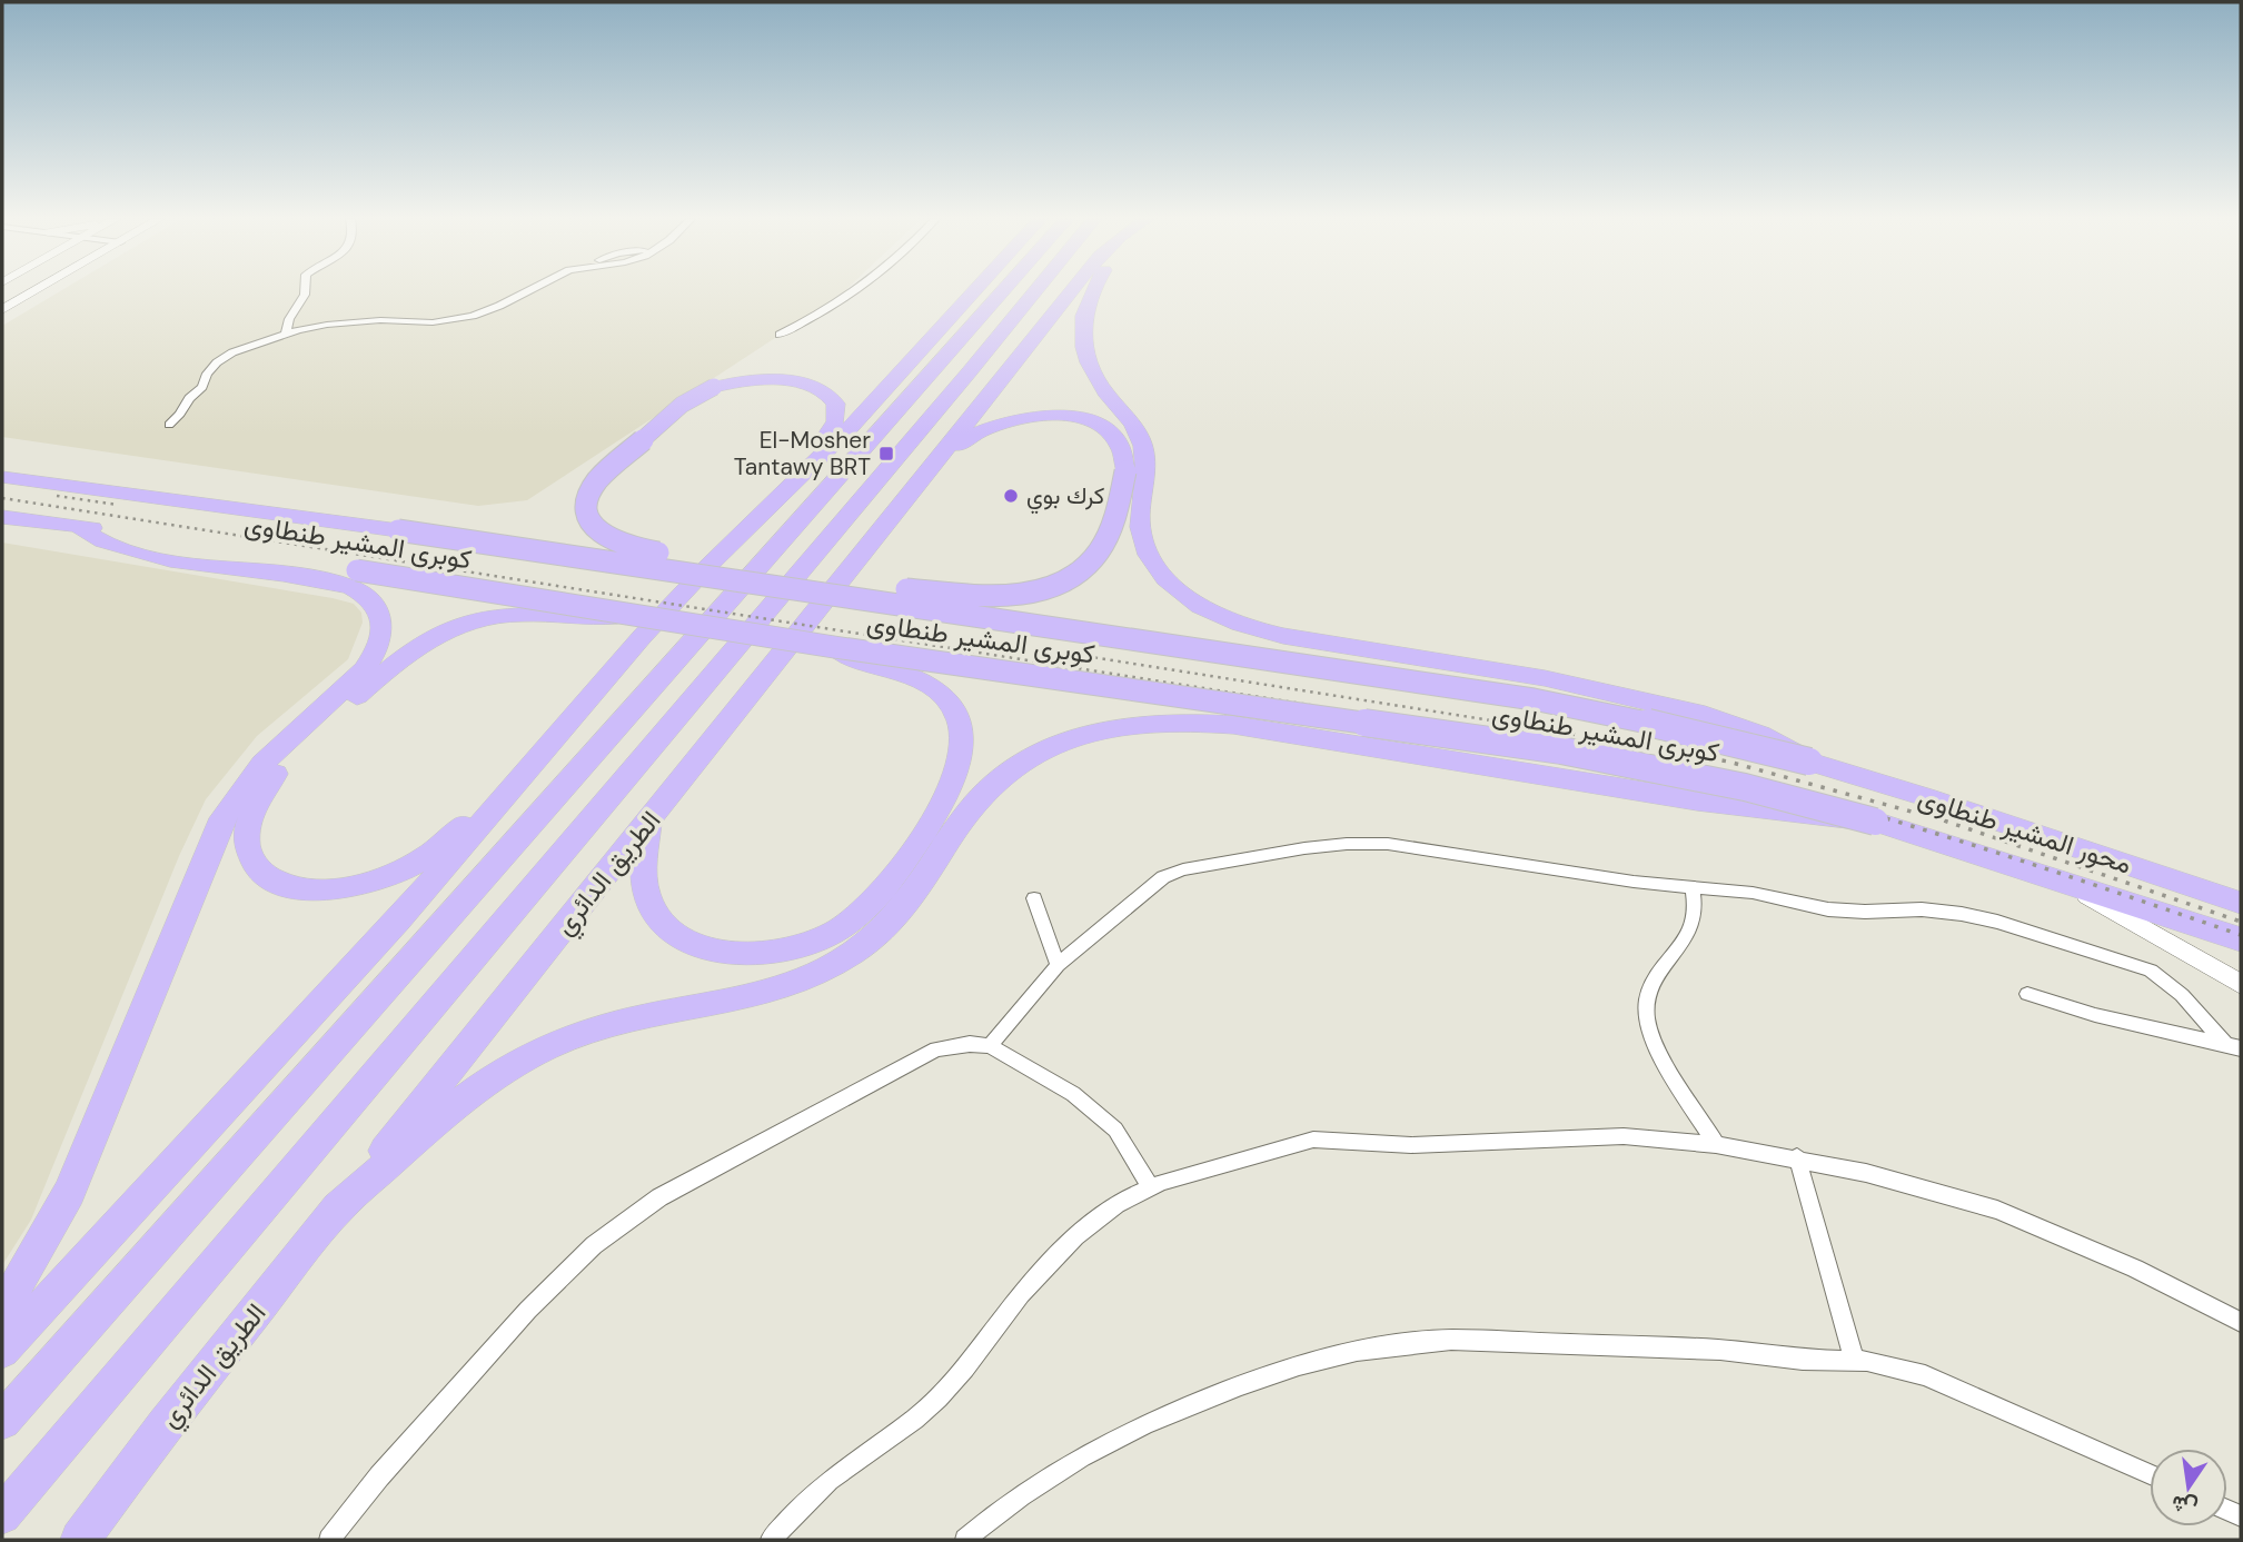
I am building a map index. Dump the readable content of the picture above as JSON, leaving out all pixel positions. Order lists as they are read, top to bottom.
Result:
{
  "streets": {
    "highway": ["كوبرى المشير طنطاوى", "محور المشير طنطاوى", "الطريق الدائري"]
  },
  "crossings": [
    ["كوبرى المشير طنطاوى", "محور المشير طنطاوى"]
  ],
  "places": {
    "transit": ["El-Mosher Tantawy BRT"],
    "other": ["كرك بوي"]
  },
  "north": "bottom"
}
